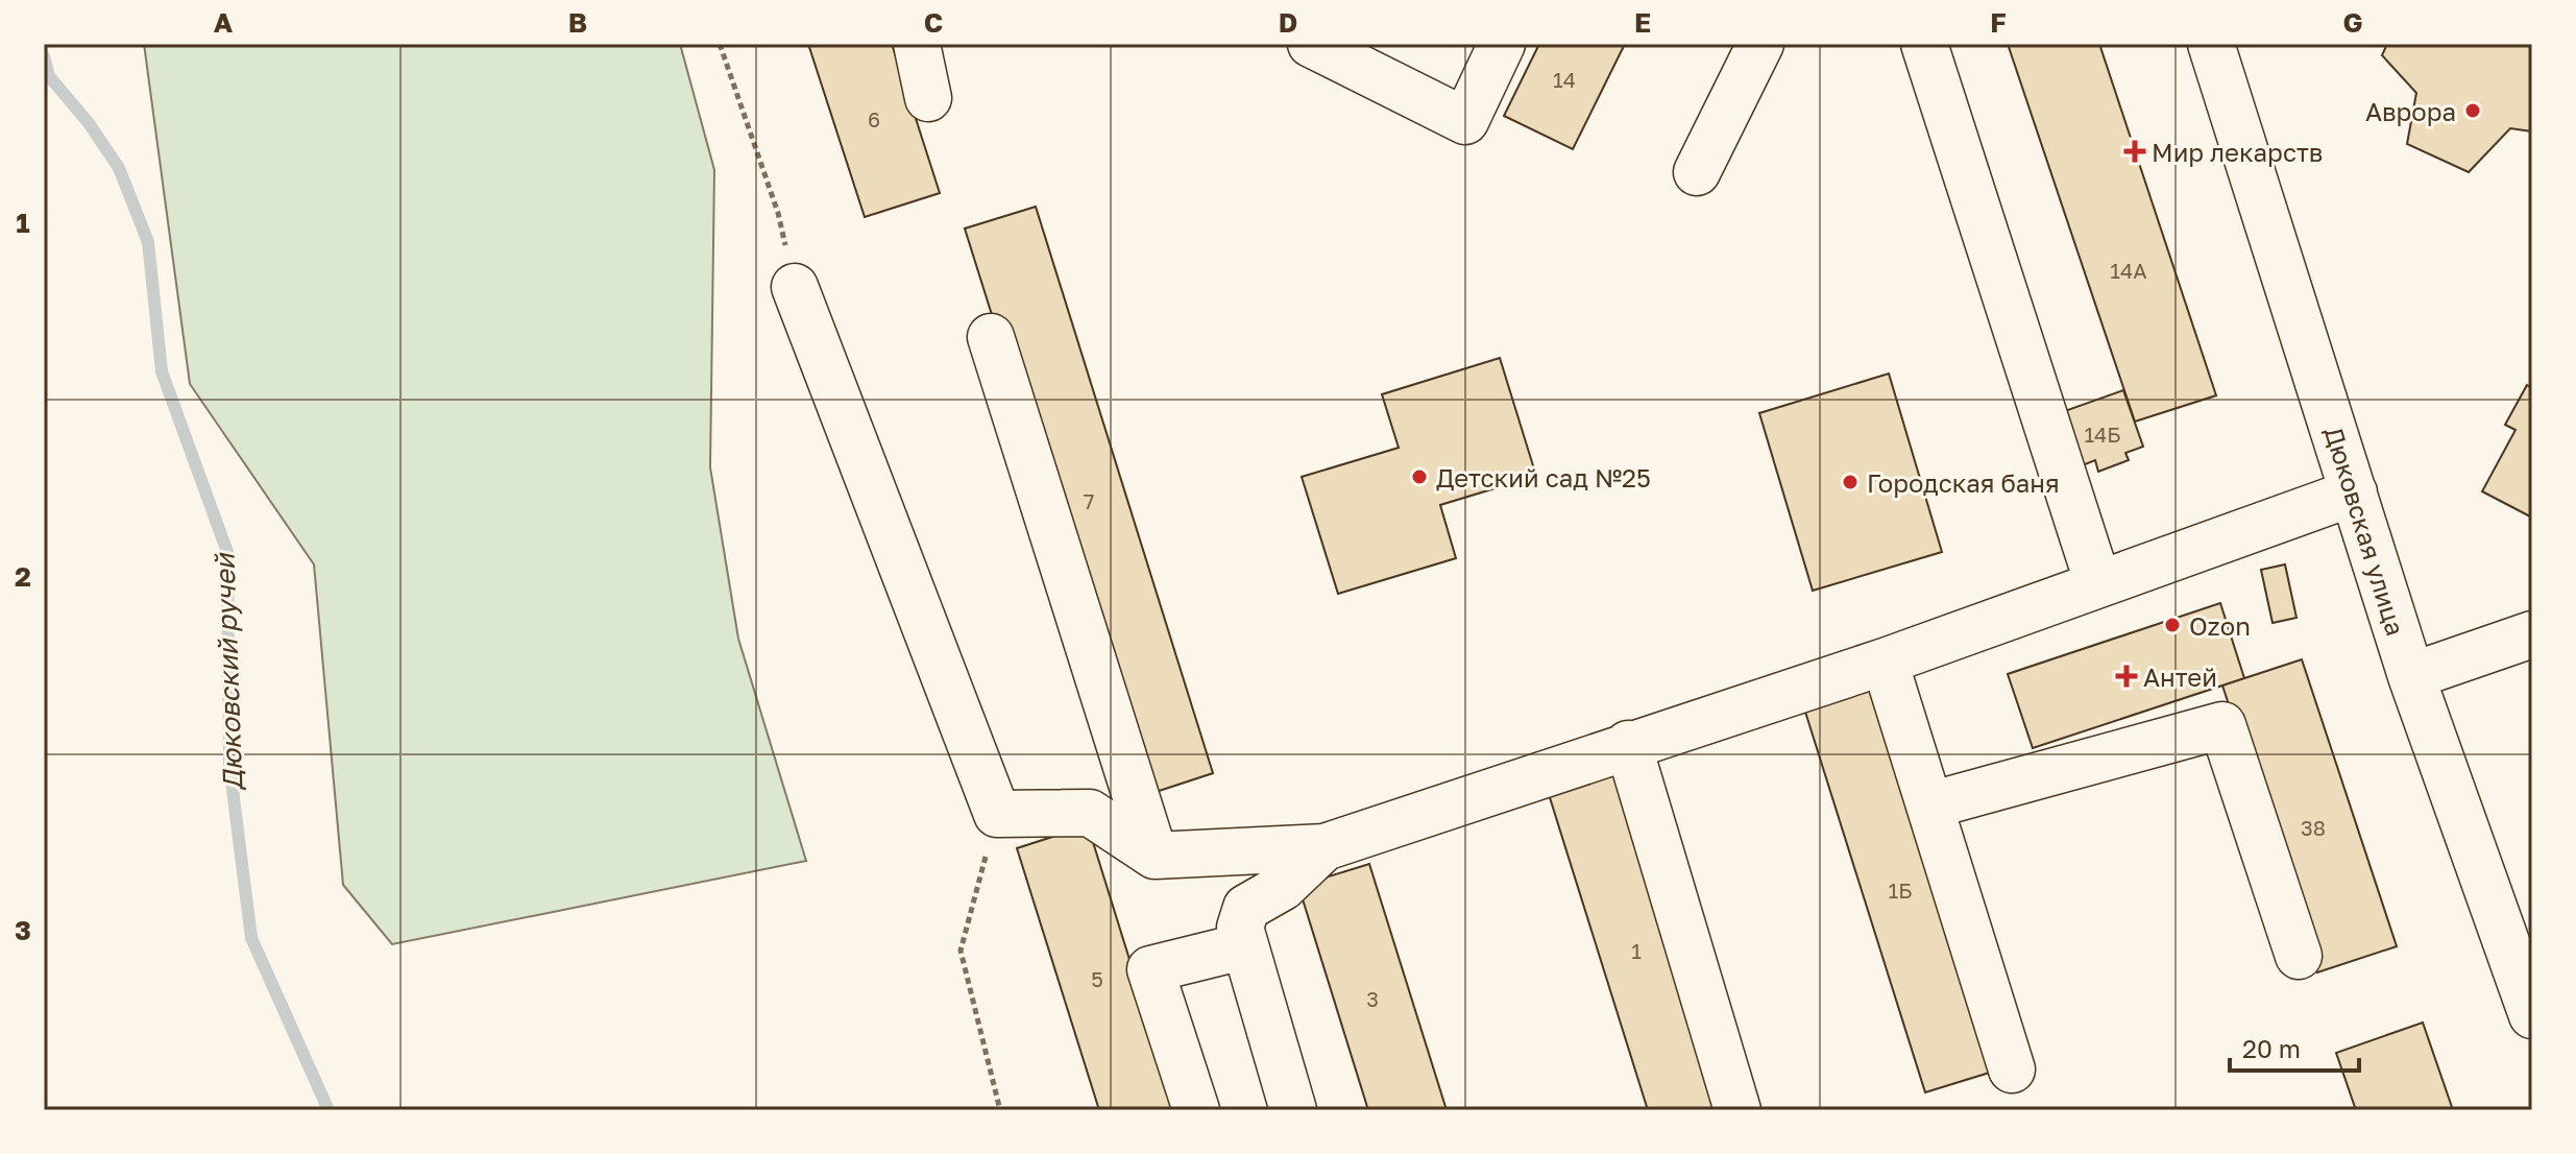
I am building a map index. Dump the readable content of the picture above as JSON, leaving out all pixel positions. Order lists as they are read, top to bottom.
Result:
{
  "streets": {
    "street": ["Дюковская улица"]
  },
  "water": ["Дюковский ручей"],
  "places": {
    "other": [
      "Аврора",
      "Детский сад №25",
      "Городская баня",
      "Ozon"
    ],
    "health": ["Мир лекарств", "Антей"]
  },
  "house_numbers": [
    "14",
    "6",
    "14А",
    "14Б",
    "7",
    "38",
    "1Б",
    "1",
    "5",
    "3"
  ],
  "scale_bar": "20 m",
  "grid": {
    "columns": [
      "A",
      "B",
      "C",
      "D",
      "E",
      "F",
      "G"
    ],
    "rows": ["1", "2", "3"]
  }
}
